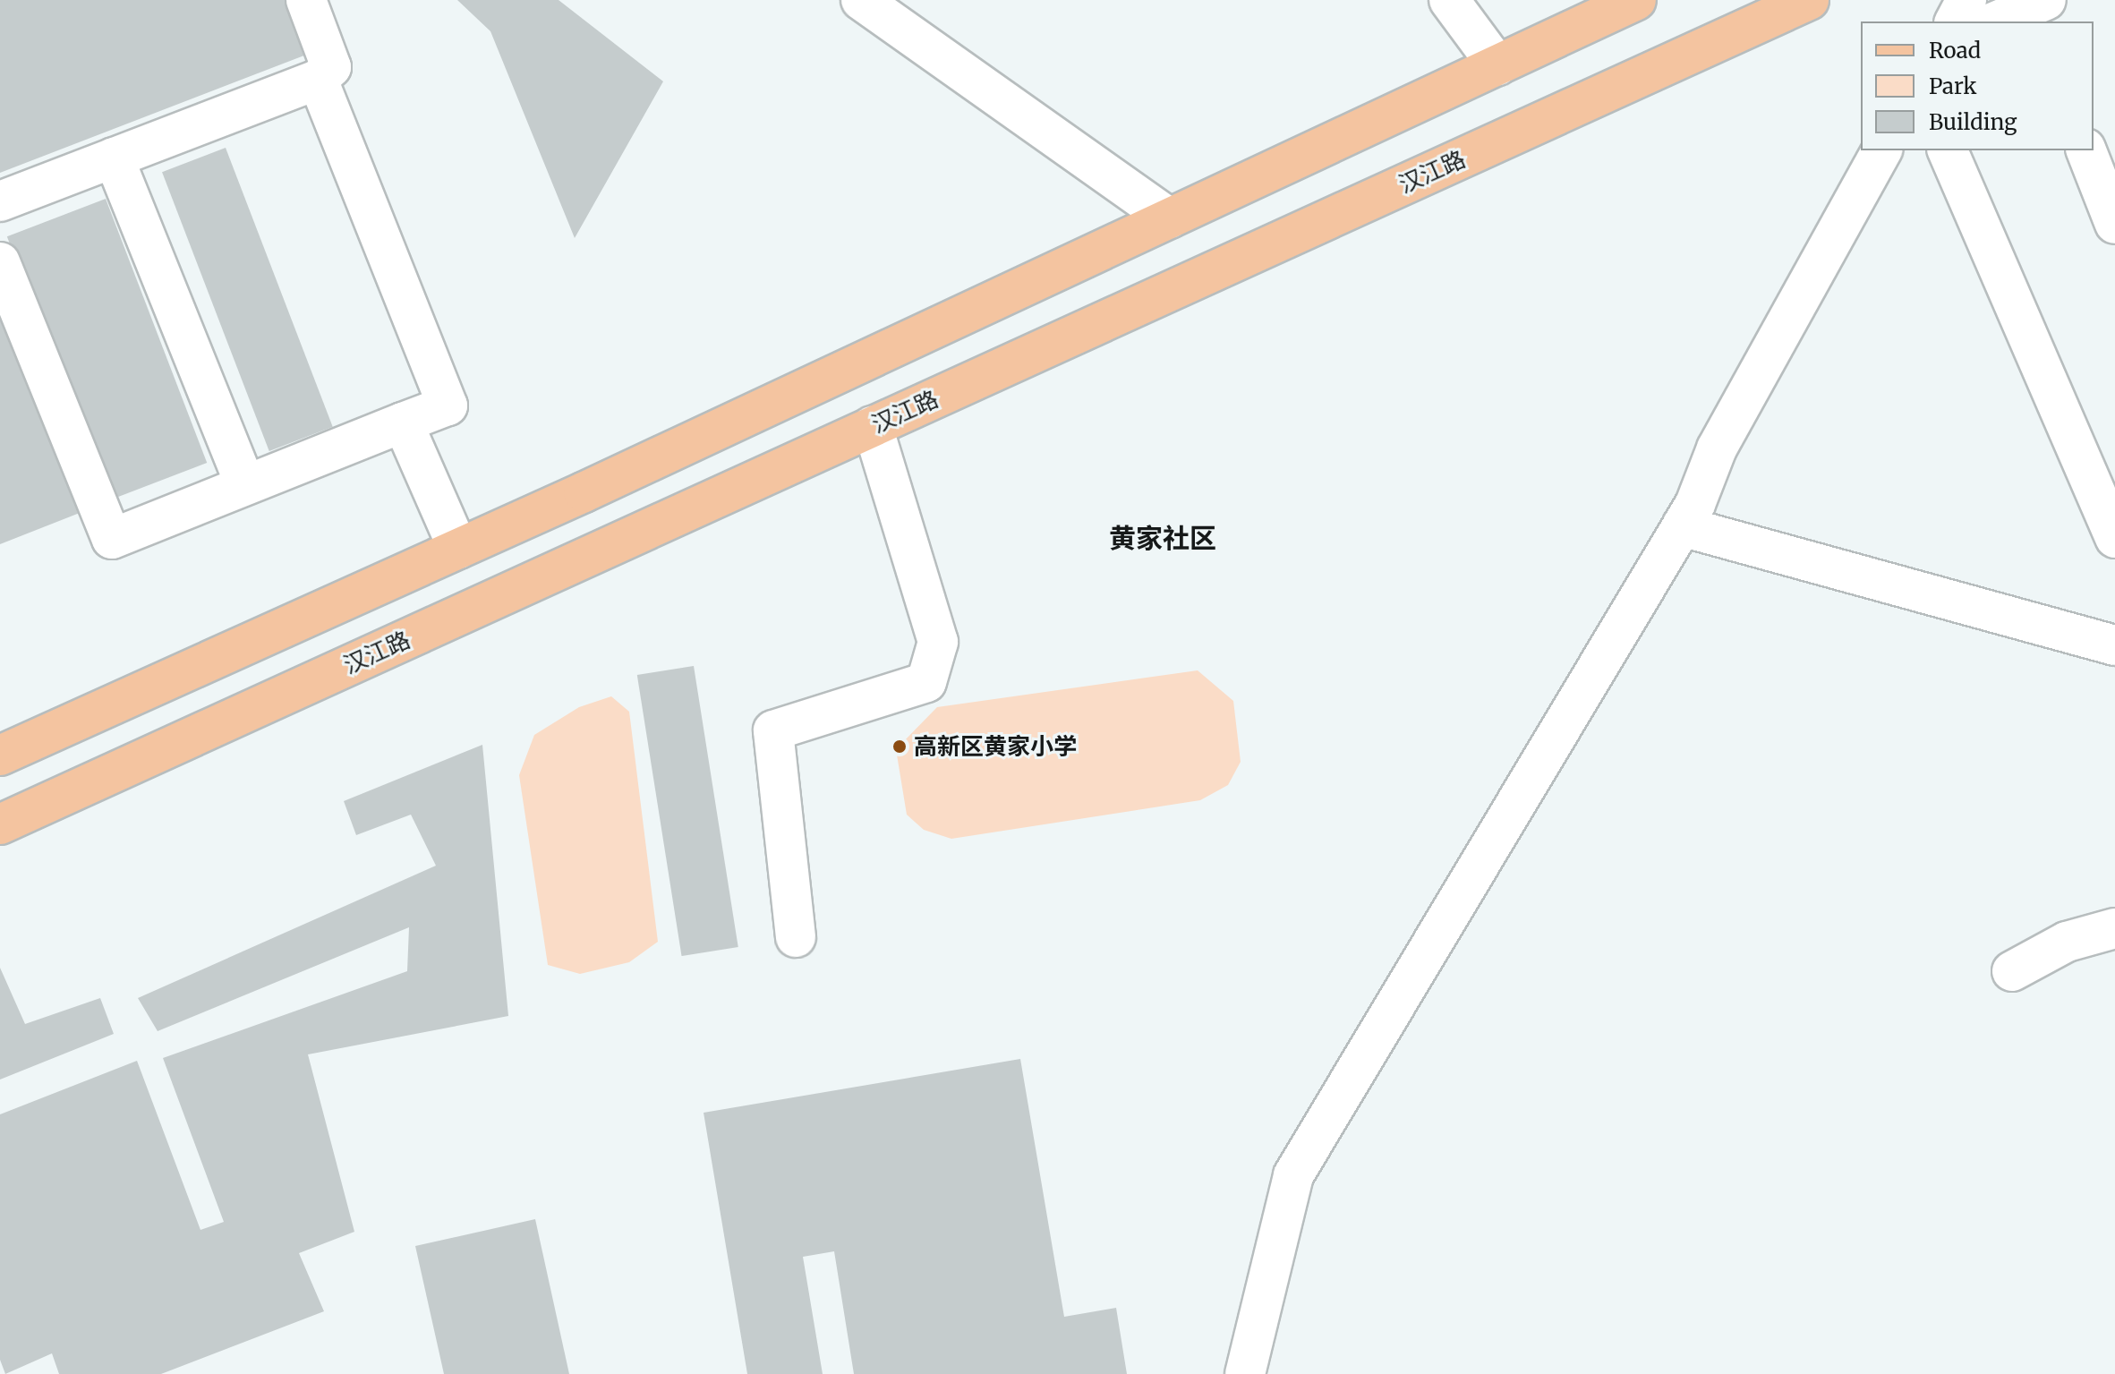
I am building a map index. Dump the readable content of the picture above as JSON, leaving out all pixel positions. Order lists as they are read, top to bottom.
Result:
{
  "streets": {
    "main road": ["汉江路"]
  },
  "districts": ["黄家社区"],
  "places": ["高新区黄家小学"],
  "legend": ["Road", "Park", "Building"]
}
